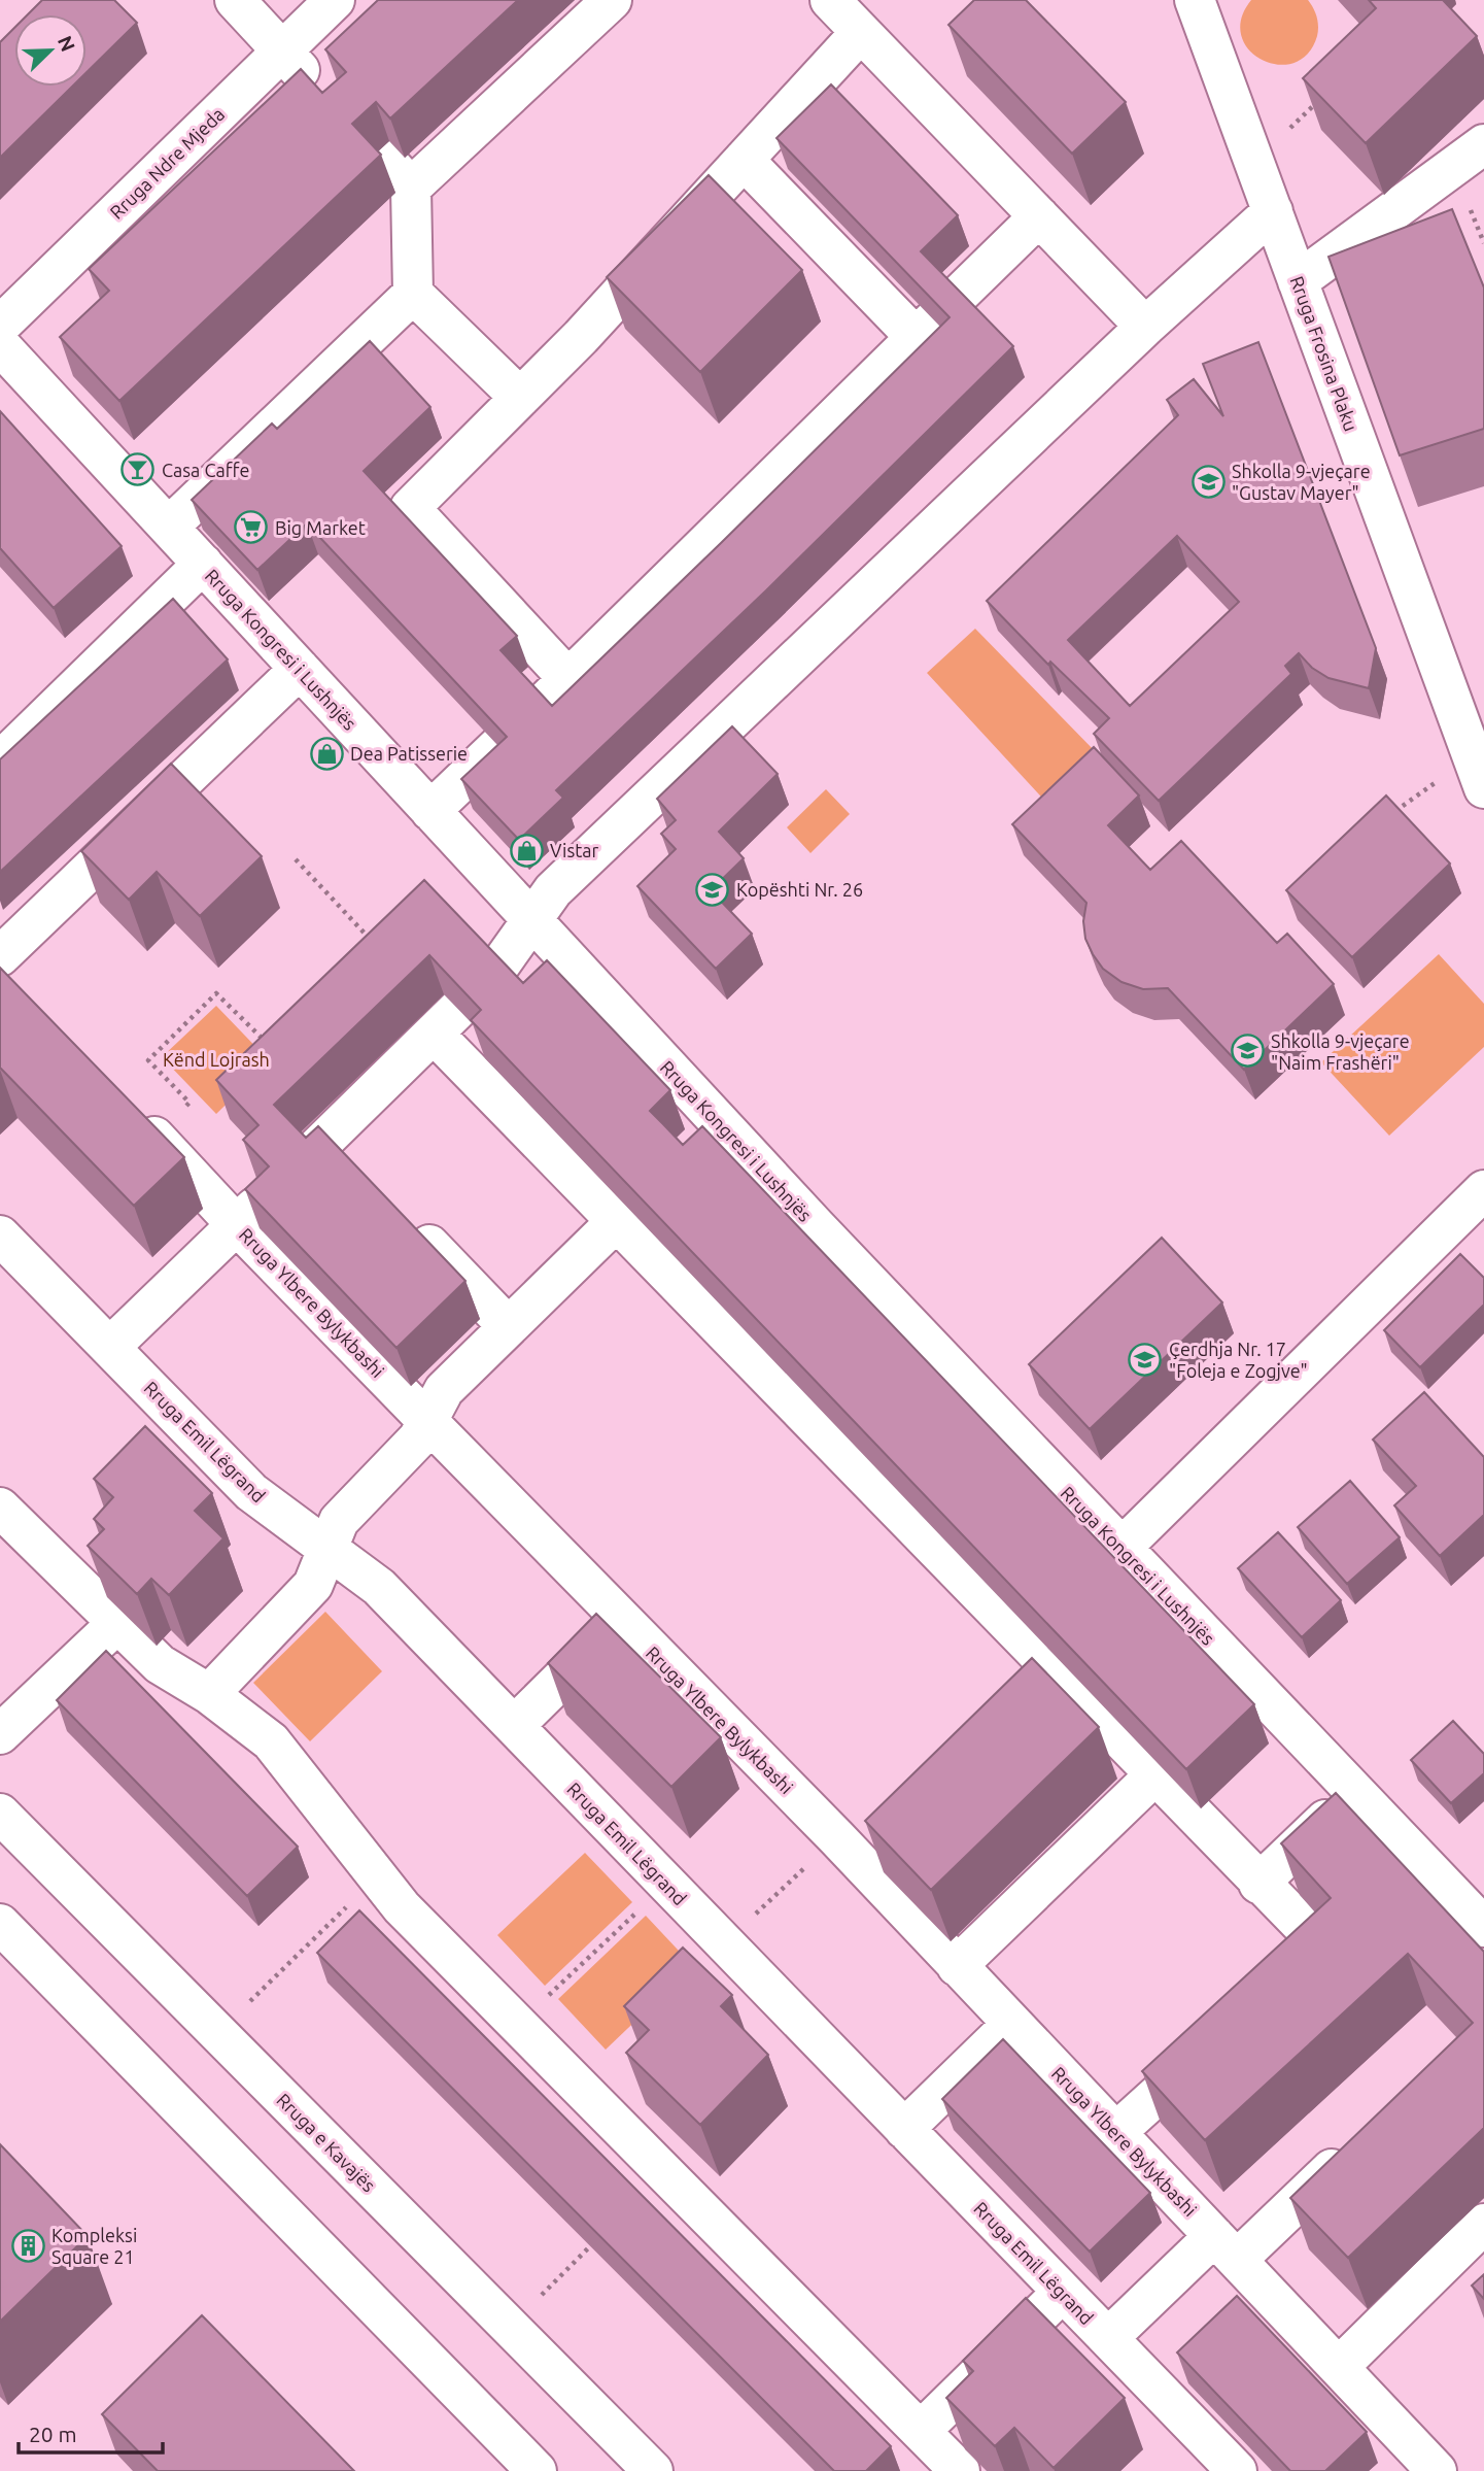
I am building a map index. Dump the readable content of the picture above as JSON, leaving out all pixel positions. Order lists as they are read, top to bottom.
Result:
{
  "streets": {
    "street": [
      "Rruga Ndre Mjeda",
      "Rruga Frosina Plaku",
      "Rruga Kongresi i Lushnjës",
      "Rruga Ylbere Bylykbashi",
      "Rruga Emil Lëgrand",
      "Rruga e Kavajës"
    ]
  },
  "parks": ["Kënd Lojrash"],
  "places": {
    "bar": ["Casa Caffe"],
    "school or university": [
      "Shkolla 9-vjeçare \"Gustav Mayer\"",
      "Kopështi Nr. 26",
      "Shkolla 9-vjeçare \"Naim Frashëri\"",
      "Çerdhja Nr. 17 \"Foleja e Zogjve\""
    ],
    "supermarket": ["Big Market"],
    "shop": ["Dea Patisserie", "Vistar"],
    "building": ["Kompleksi Square 21"]
  },
  "scale_bar": "20 m",
  "north": "top right"
}
